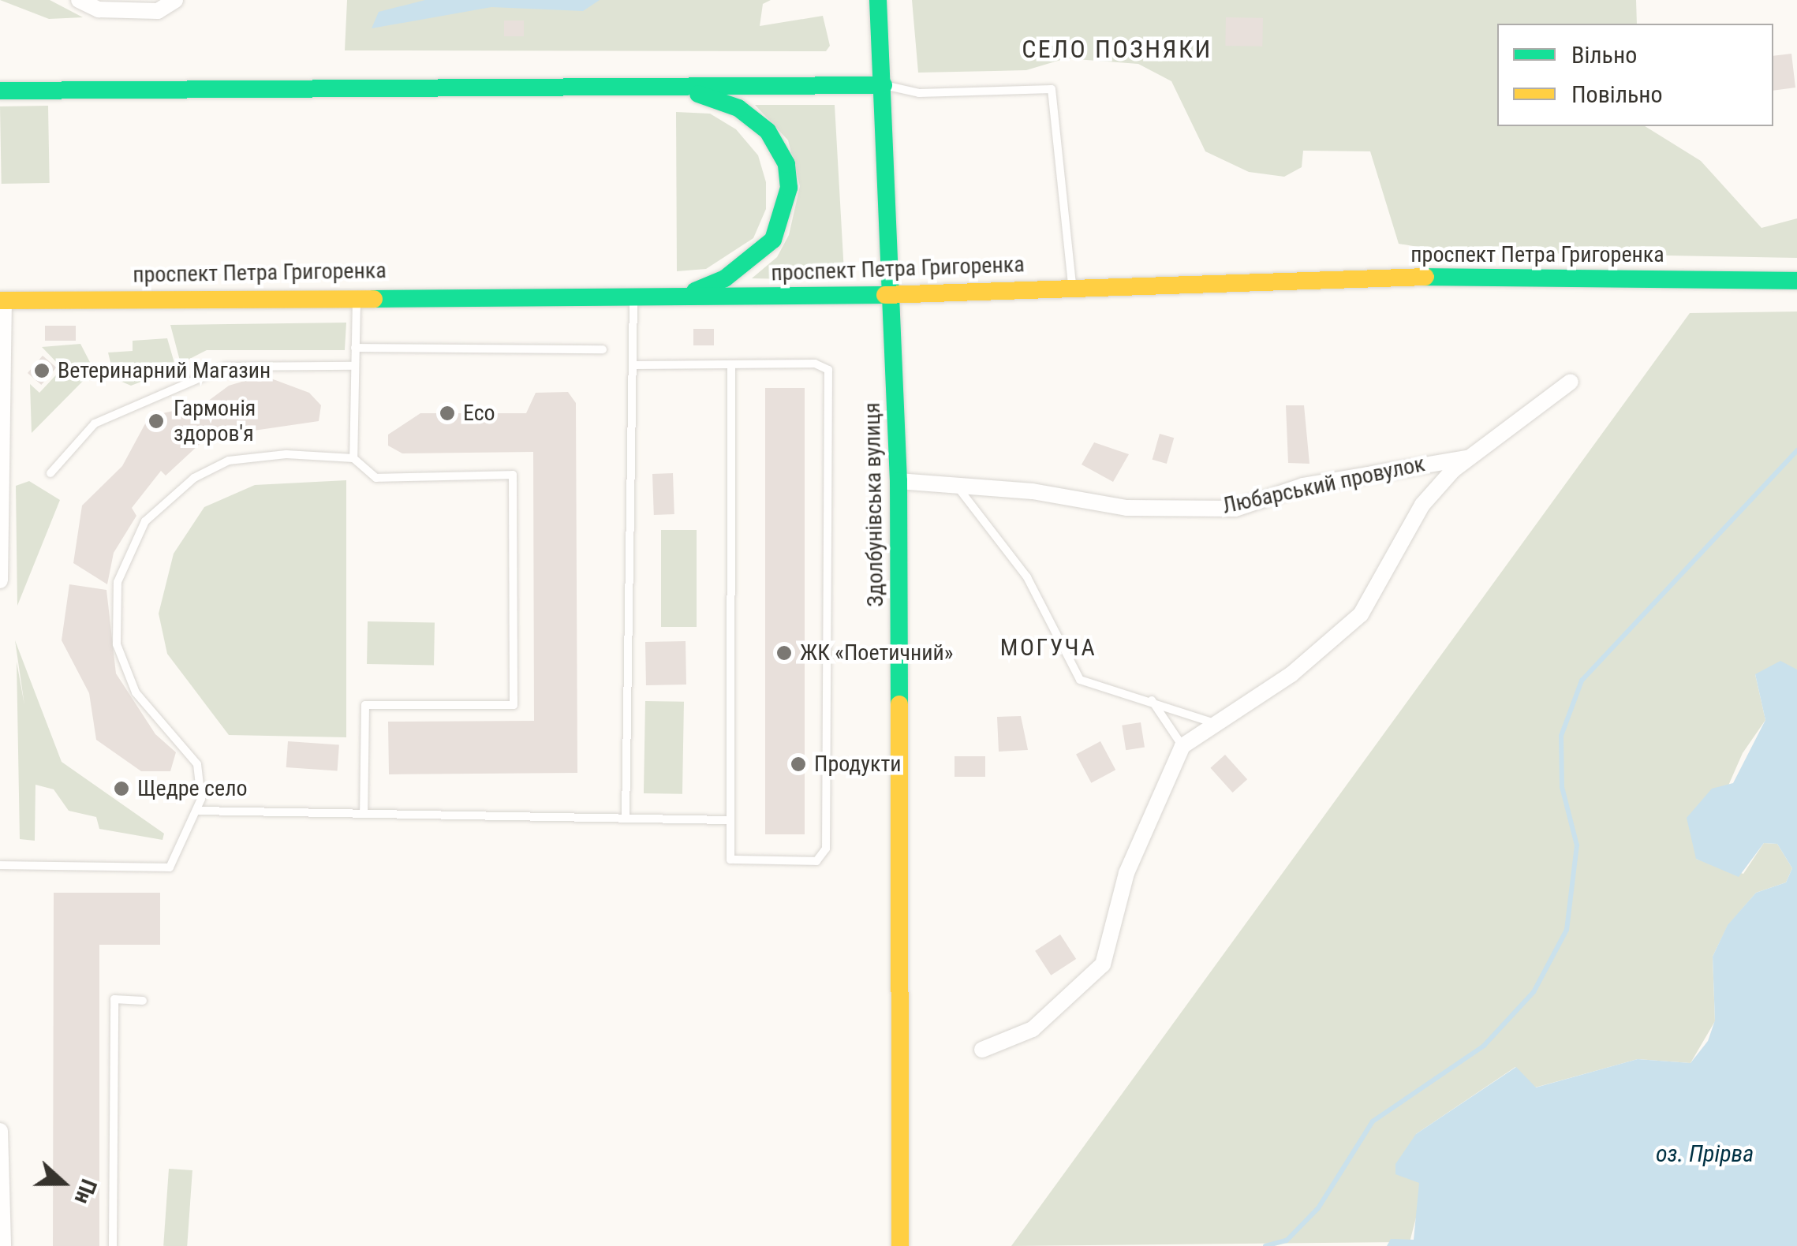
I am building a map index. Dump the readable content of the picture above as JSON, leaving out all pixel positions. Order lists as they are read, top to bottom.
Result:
{
  "streets": {
    "main road": ["проспект Петра Григоренка", "Здолбунівська вулиця"],
    "street": ["Любарський провулок"]
  },
  "crossings": [
    ["проспект Петра Григоренка", "Здолбунівська вулиця"],
    ["Любарський провулок", "Здолбунівська вулиця"]
  ],
  "districts": ["СЕЛО ПОЗНЯКИ", "МОГУЧА"],
  "water": ["оз. Прірва"],
  "places": [
    "Ветеринарний Магазин",
    "Eco",
    "Гармонія здоров'я",
    "ЖК «Поетичний»",
    "Продукти",
    "Щедре село"
  ],
  "legend": ["Вільно", "Повільно"],
  "north": "right"
}
